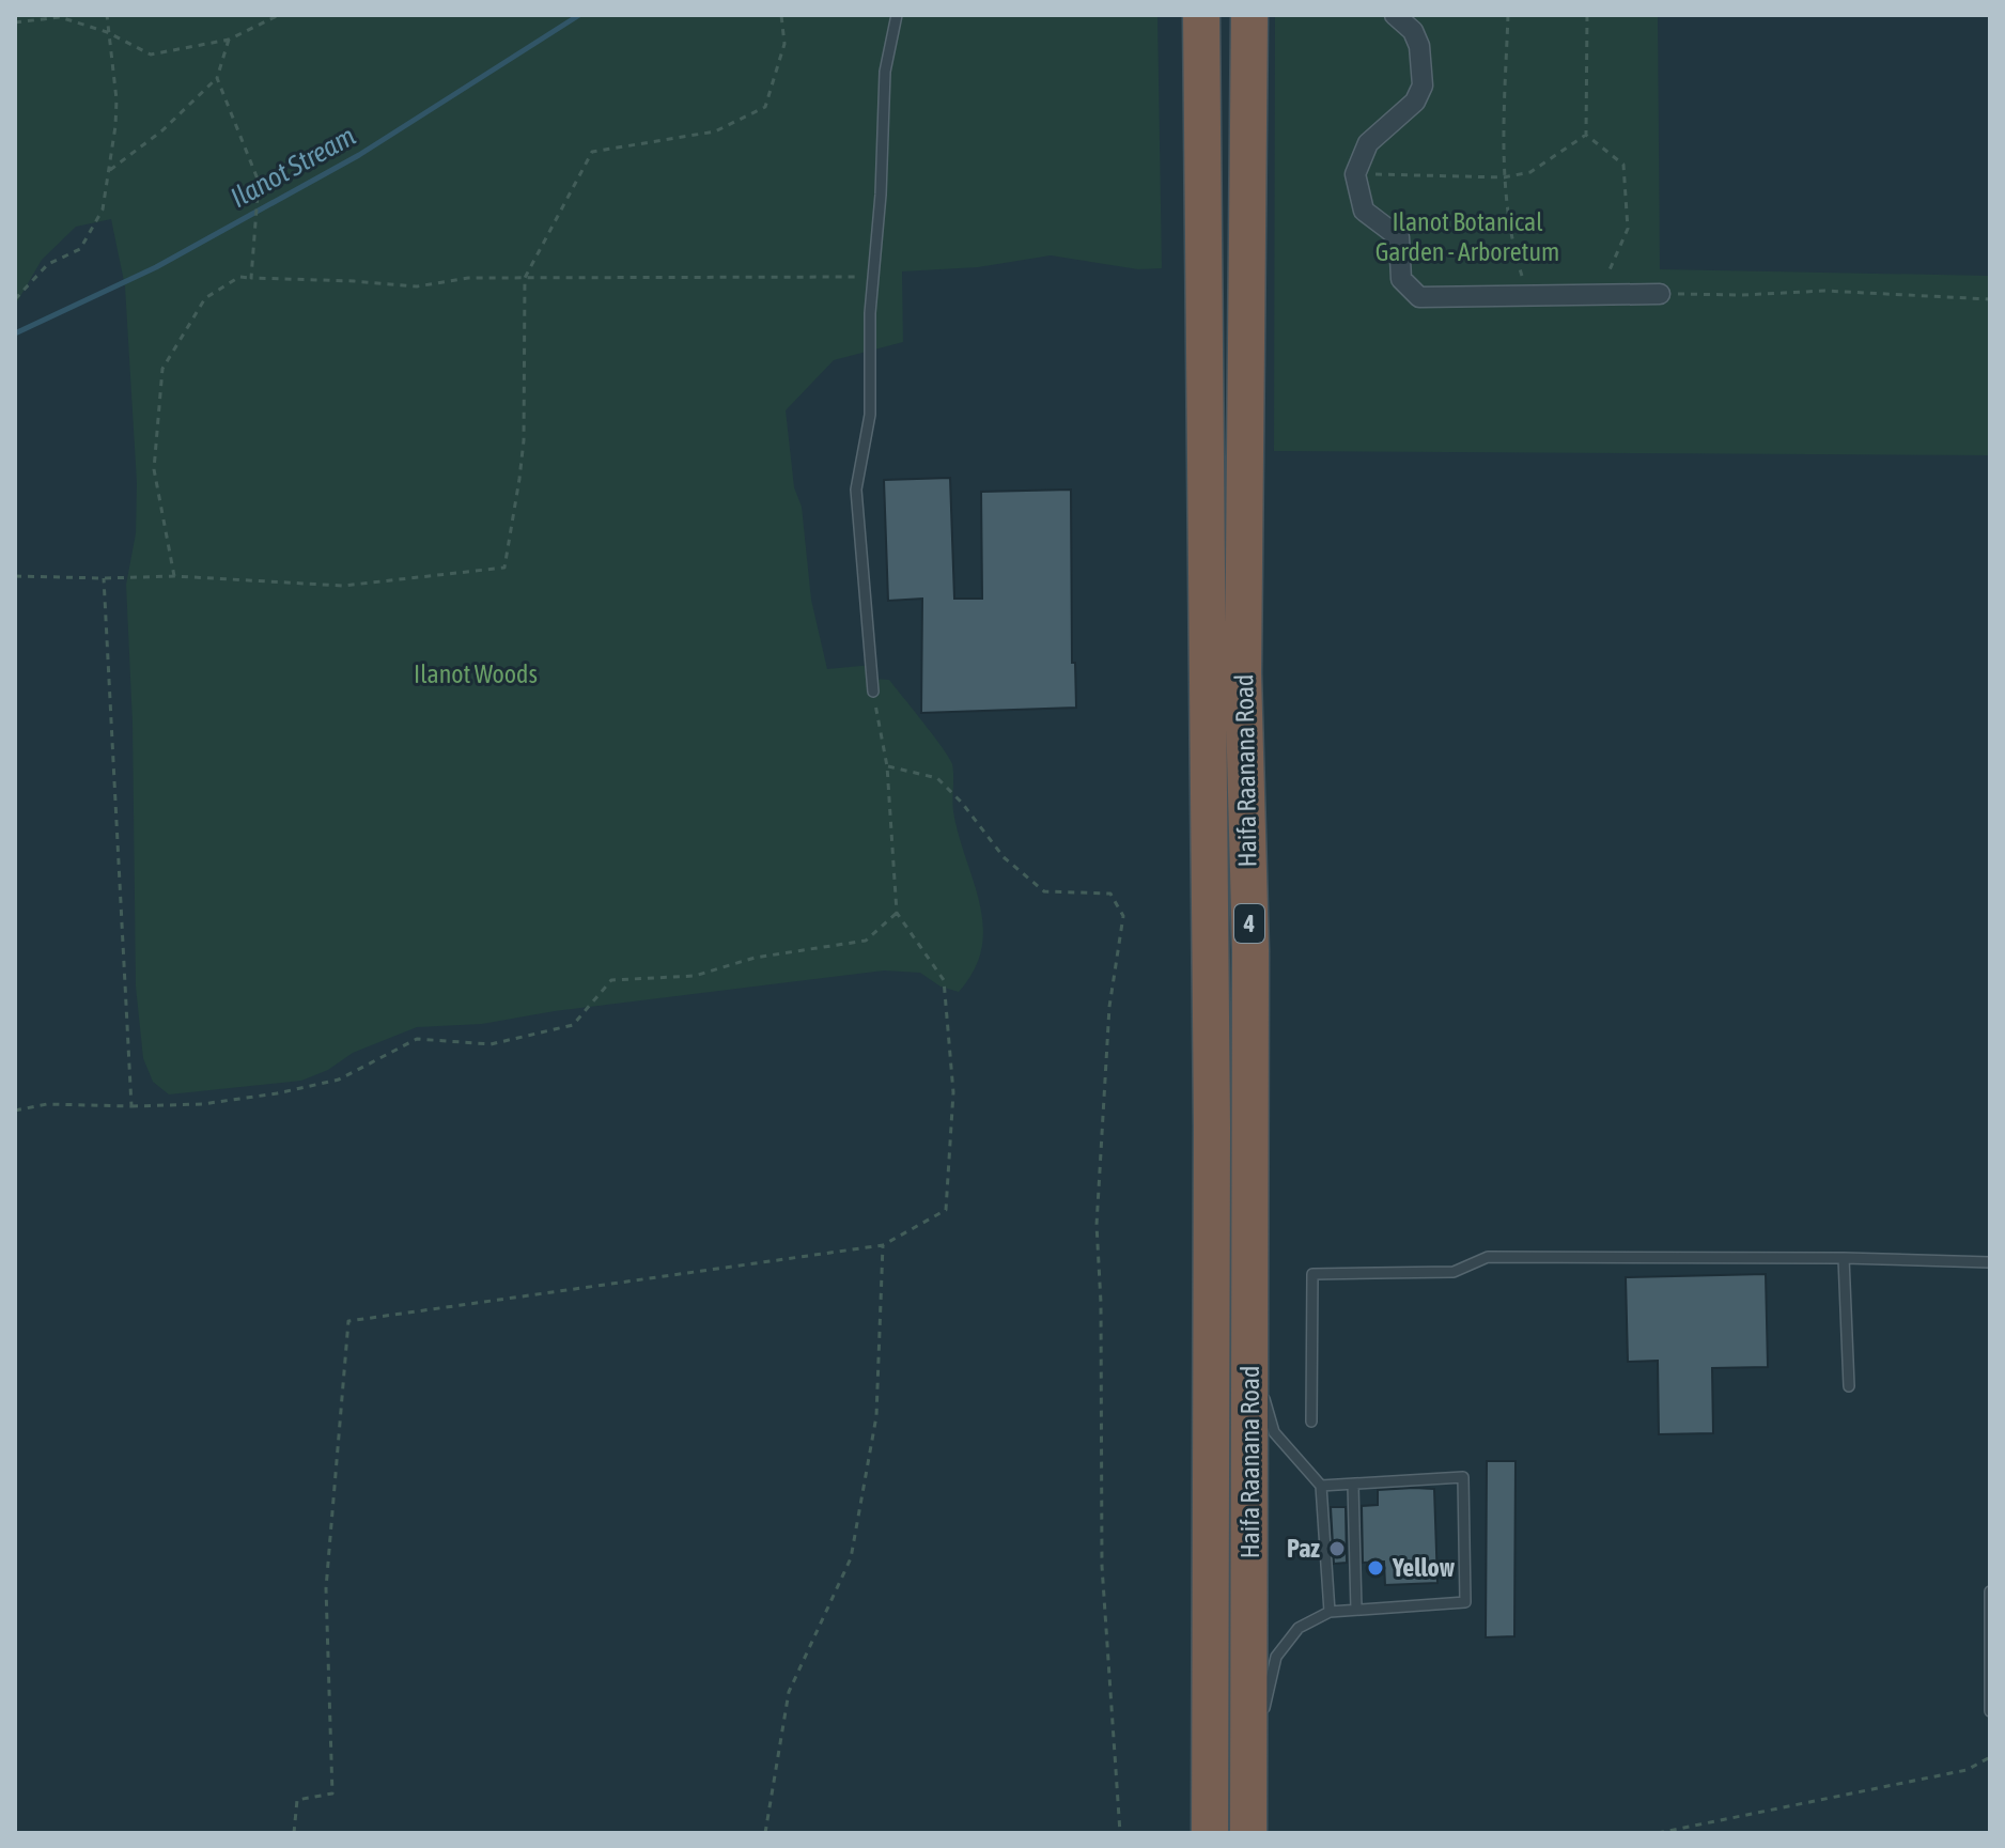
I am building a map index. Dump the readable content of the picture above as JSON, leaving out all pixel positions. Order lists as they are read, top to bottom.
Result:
{
  "streets": {
    "highway": ["Haifa Raanana Road", "4"]
  },
  "water": ["Ilanot Stream"],
  "parks": ["Ilanot Botanical Garden - Arboretum", "Ilanot Woods"],
  "places": ["Paz", "Yellow"]
}
